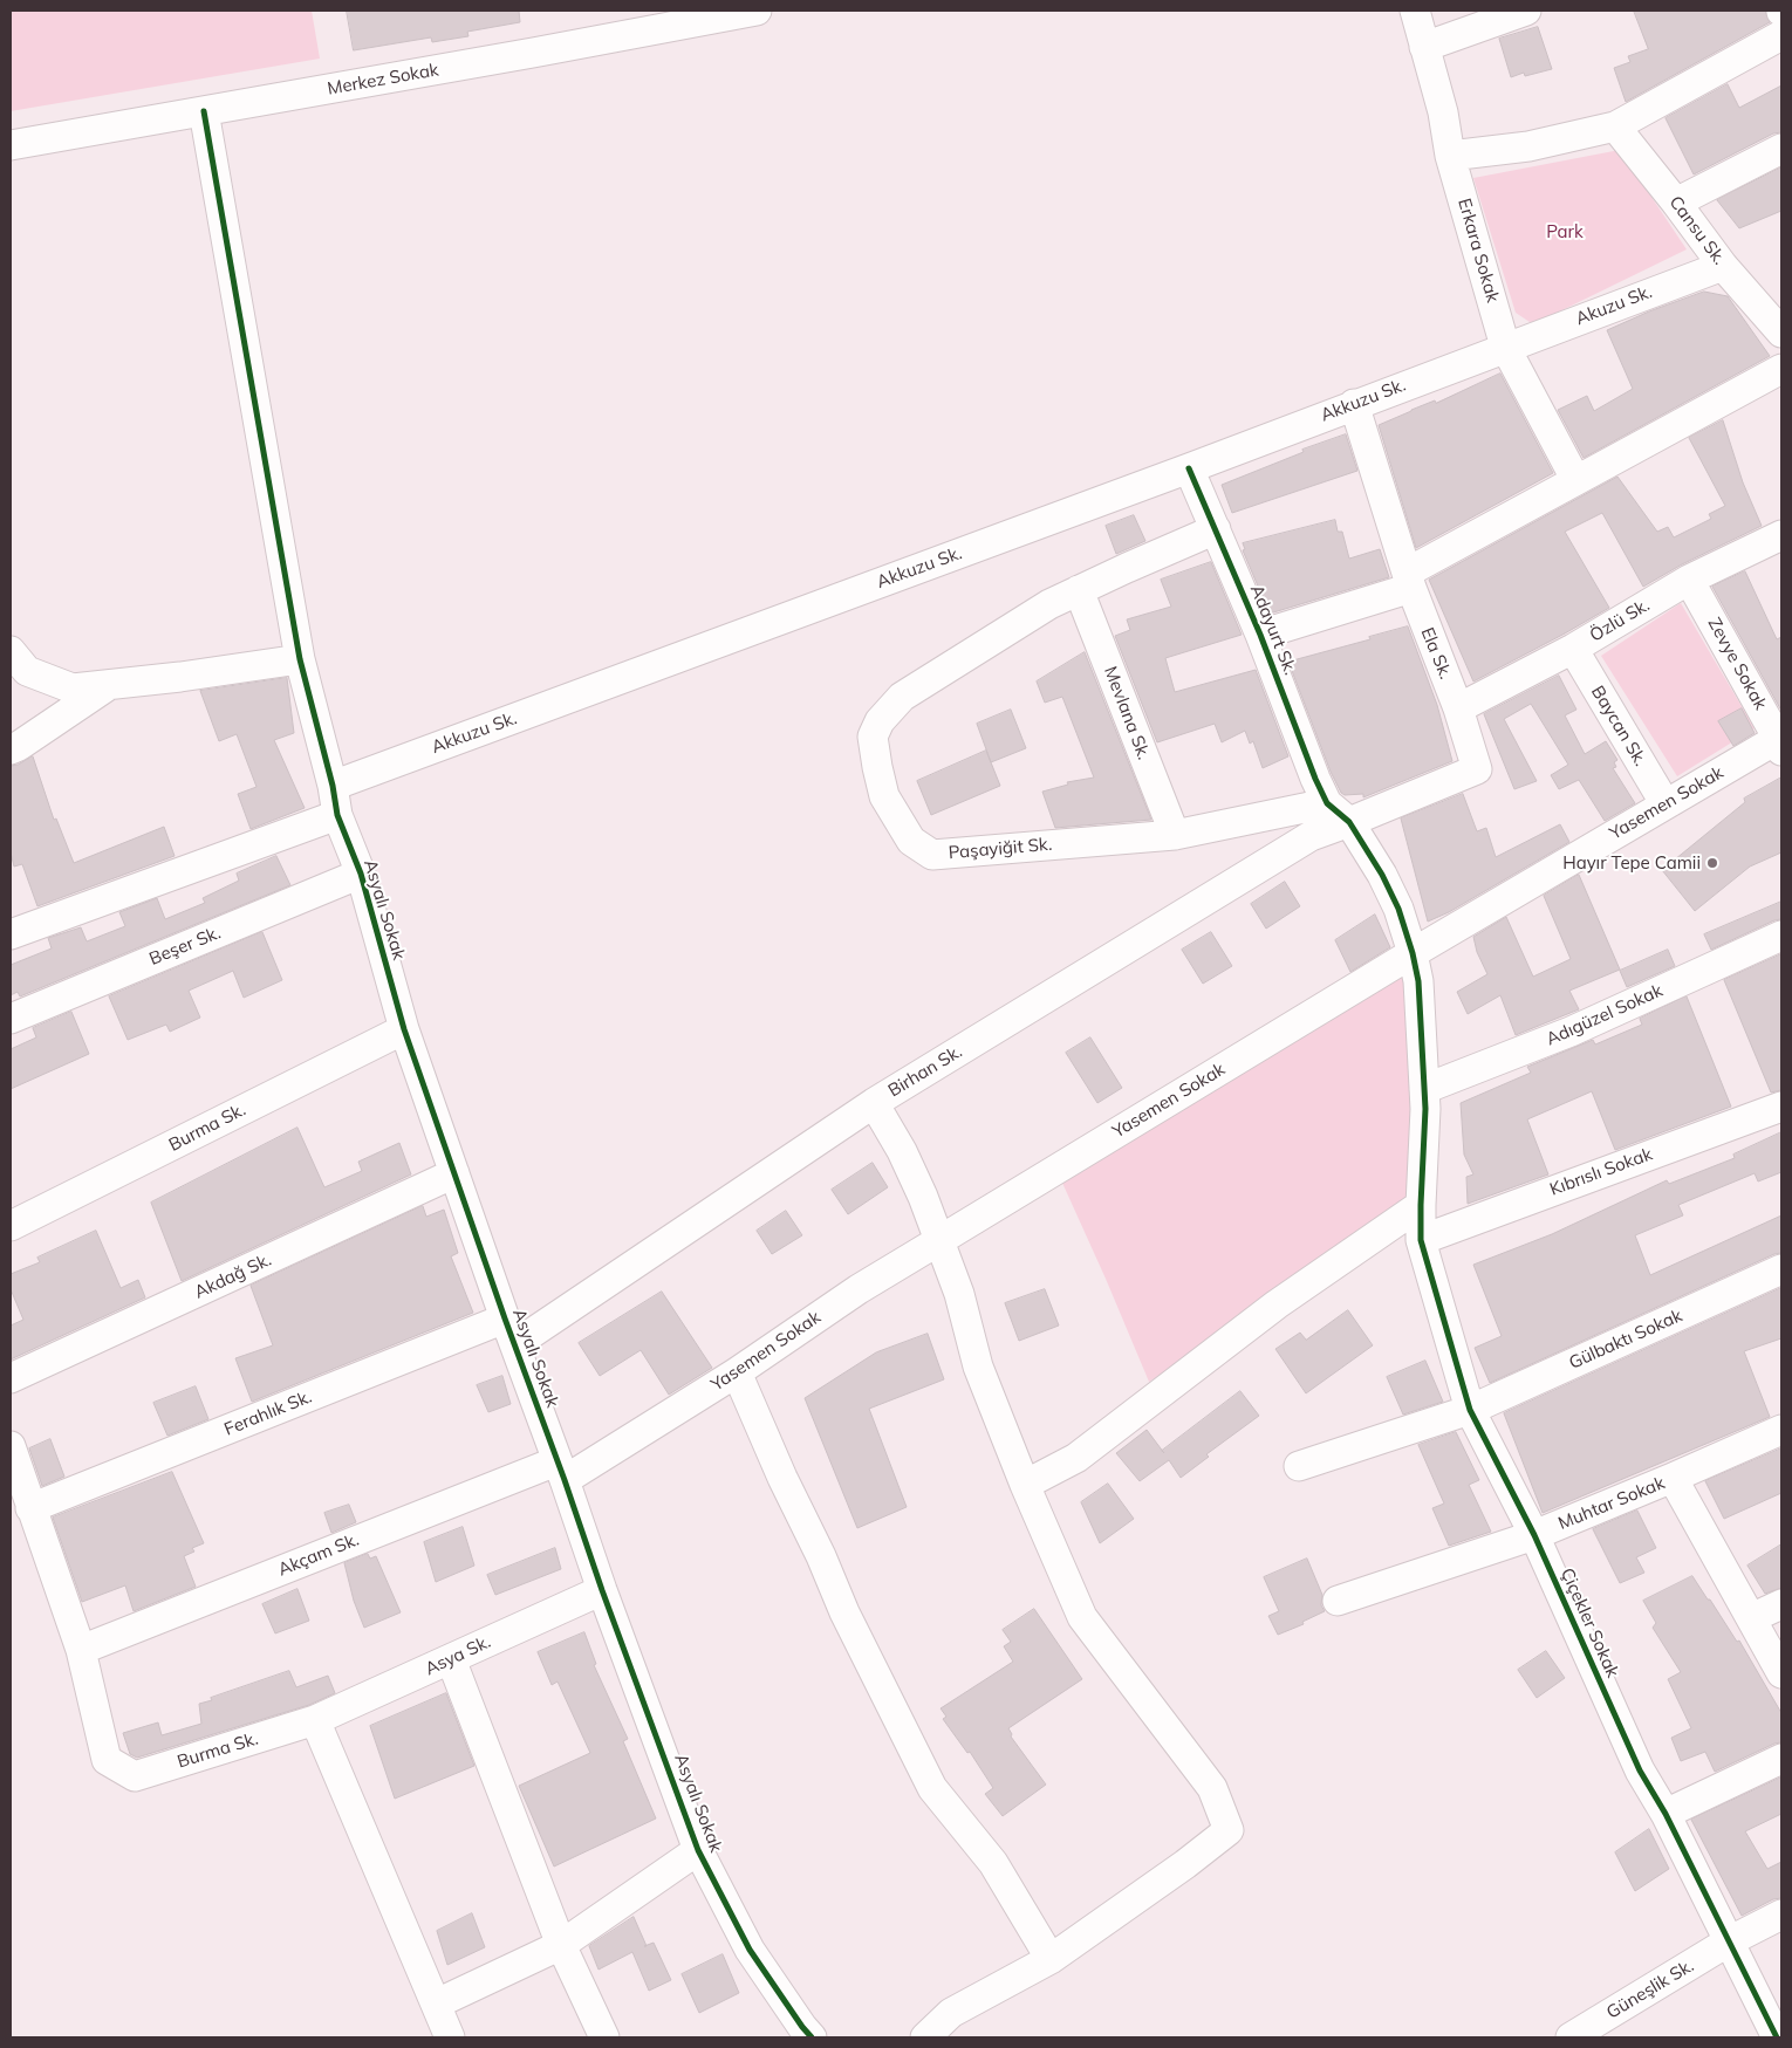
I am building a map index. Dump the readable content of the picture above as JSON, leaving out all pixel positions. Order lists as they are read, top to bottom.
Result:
{
  "streets": {
    "street": [
      "Merkez Sokak",
      "Cansu Sk.",
      "Erkara Sokak",
      "Akuzu Sk.",
      "Akkuzu Sk.",
      "Özlü Sk.",
      "Adayurt Sk.",
      "Ela Sk.",
      "Zevye Sokak",
      "Mevlana Sk.",
      "Baycan Sk.",
      "Yasemen Sokak",
      "Paşayiğit Sk.",
      "Asyalı Sokak",
      "Beşer Sk.",
      "Adıgüzel Sokak",
      "Birhan Sk.",
      "Burma Sk.",
      "Kıbrıslı Sokak",
      "Akdağ Sk.",
      "Gülbaktı Sokak",
      "Ferahlık Sk.",
      "Muhtar Sokak",
      "Akçam Sk.",
      "Çiçekler Sokak",
      "Asya Sk.",
      "Güneşlik Sk."
    ]
  },
  "crossings": [
    ["Merkez Sokak", "Asyalı Sokak"],
    ["Cansu Sk.", "Akuzu Sk."],
    ["Erkara Sokak", "Akuzu Sk."],
    ["Erkara Sokak", "Akkuzu Sk."],
    ["Akuzu Sk.", "Akkuzu Sk."],
    ["Akkuzu Sk.", "Adayurt Sk."],
    ["Akkuzu Sk.", "Ela Sk."],
    ["Akkuzu Sk.", "Asyalı Sokak"],
    ["Özlü Sk.", "Ela Sk."],
    ["Özlü Sk.", "Zevye Sokak"],
    ["Özlü Sk.", "Baycan Sk."],
    ["Adayurt Sk.", "Paşayiğit Sk."],
    ["Adayurt Sk.", "Çiçekler Sokak"],
    ["Ela Sk.", "Birhan Sk."],
    ["Ela Sk.", "Çiçekler Sokak"],
    ["Zevye Sokak", "Yasemen Sokak"],
    ["Mevlana Sk.", "Paşayiğit Sk."],
    ["Baycan Sk.", "Yasemen Sokak"],
    ["Yasemen Sokak", "Asyalı Sokak"],
    ["Yasemen Sokak", "Akçam Sk."],
    ["Yasemen Sokak", "Çiçekler Sokak"],
    ["Paşayiğit Sk.", "Çiçekler Sokak"],
    ["Asyalı Sokak", "Beşer Sk."],
    ["Asyalı Sokak", "Birhan Sk."],
    ["Asyalı Sokak", "Burma Sk."],
    ["Asyalı Sokak", "Akdağ Sk."],
    ["Asyalı Sokak", "Ferahlık Sk."],
    ["Asyalı Sokak", "Akçam Sk."],
    ["Asyalı Sokak", "Asya Sk."],
    ["Adıgüzel Sokak", "Çiçekler Sokak"],
    ["Birhan Sk.", "Ferahlık Sk."],
    ["Birhan Sk.", "Çiçekler Sokak"],
    ["Burma Sk.", "Ferahlık Sk."],
    ["Burma Sk.", "Akçam Sk."],
    ["Burma Sk.", "Asya Sk."],
    ["Kıbrıslı Sokak", "Çiçekler Sokak"],
    ["Gülbaktı Sokak", "Çiçekler Sokak"],
    ["Muhtar Sokak", "Çiçekler Sokak"],
    ["Çiçekler Sokak", "Güneşlik Sk."]
  ],
  "parks": ["Park"],
  "places": ["Hayır Tepe Camii"]
}
